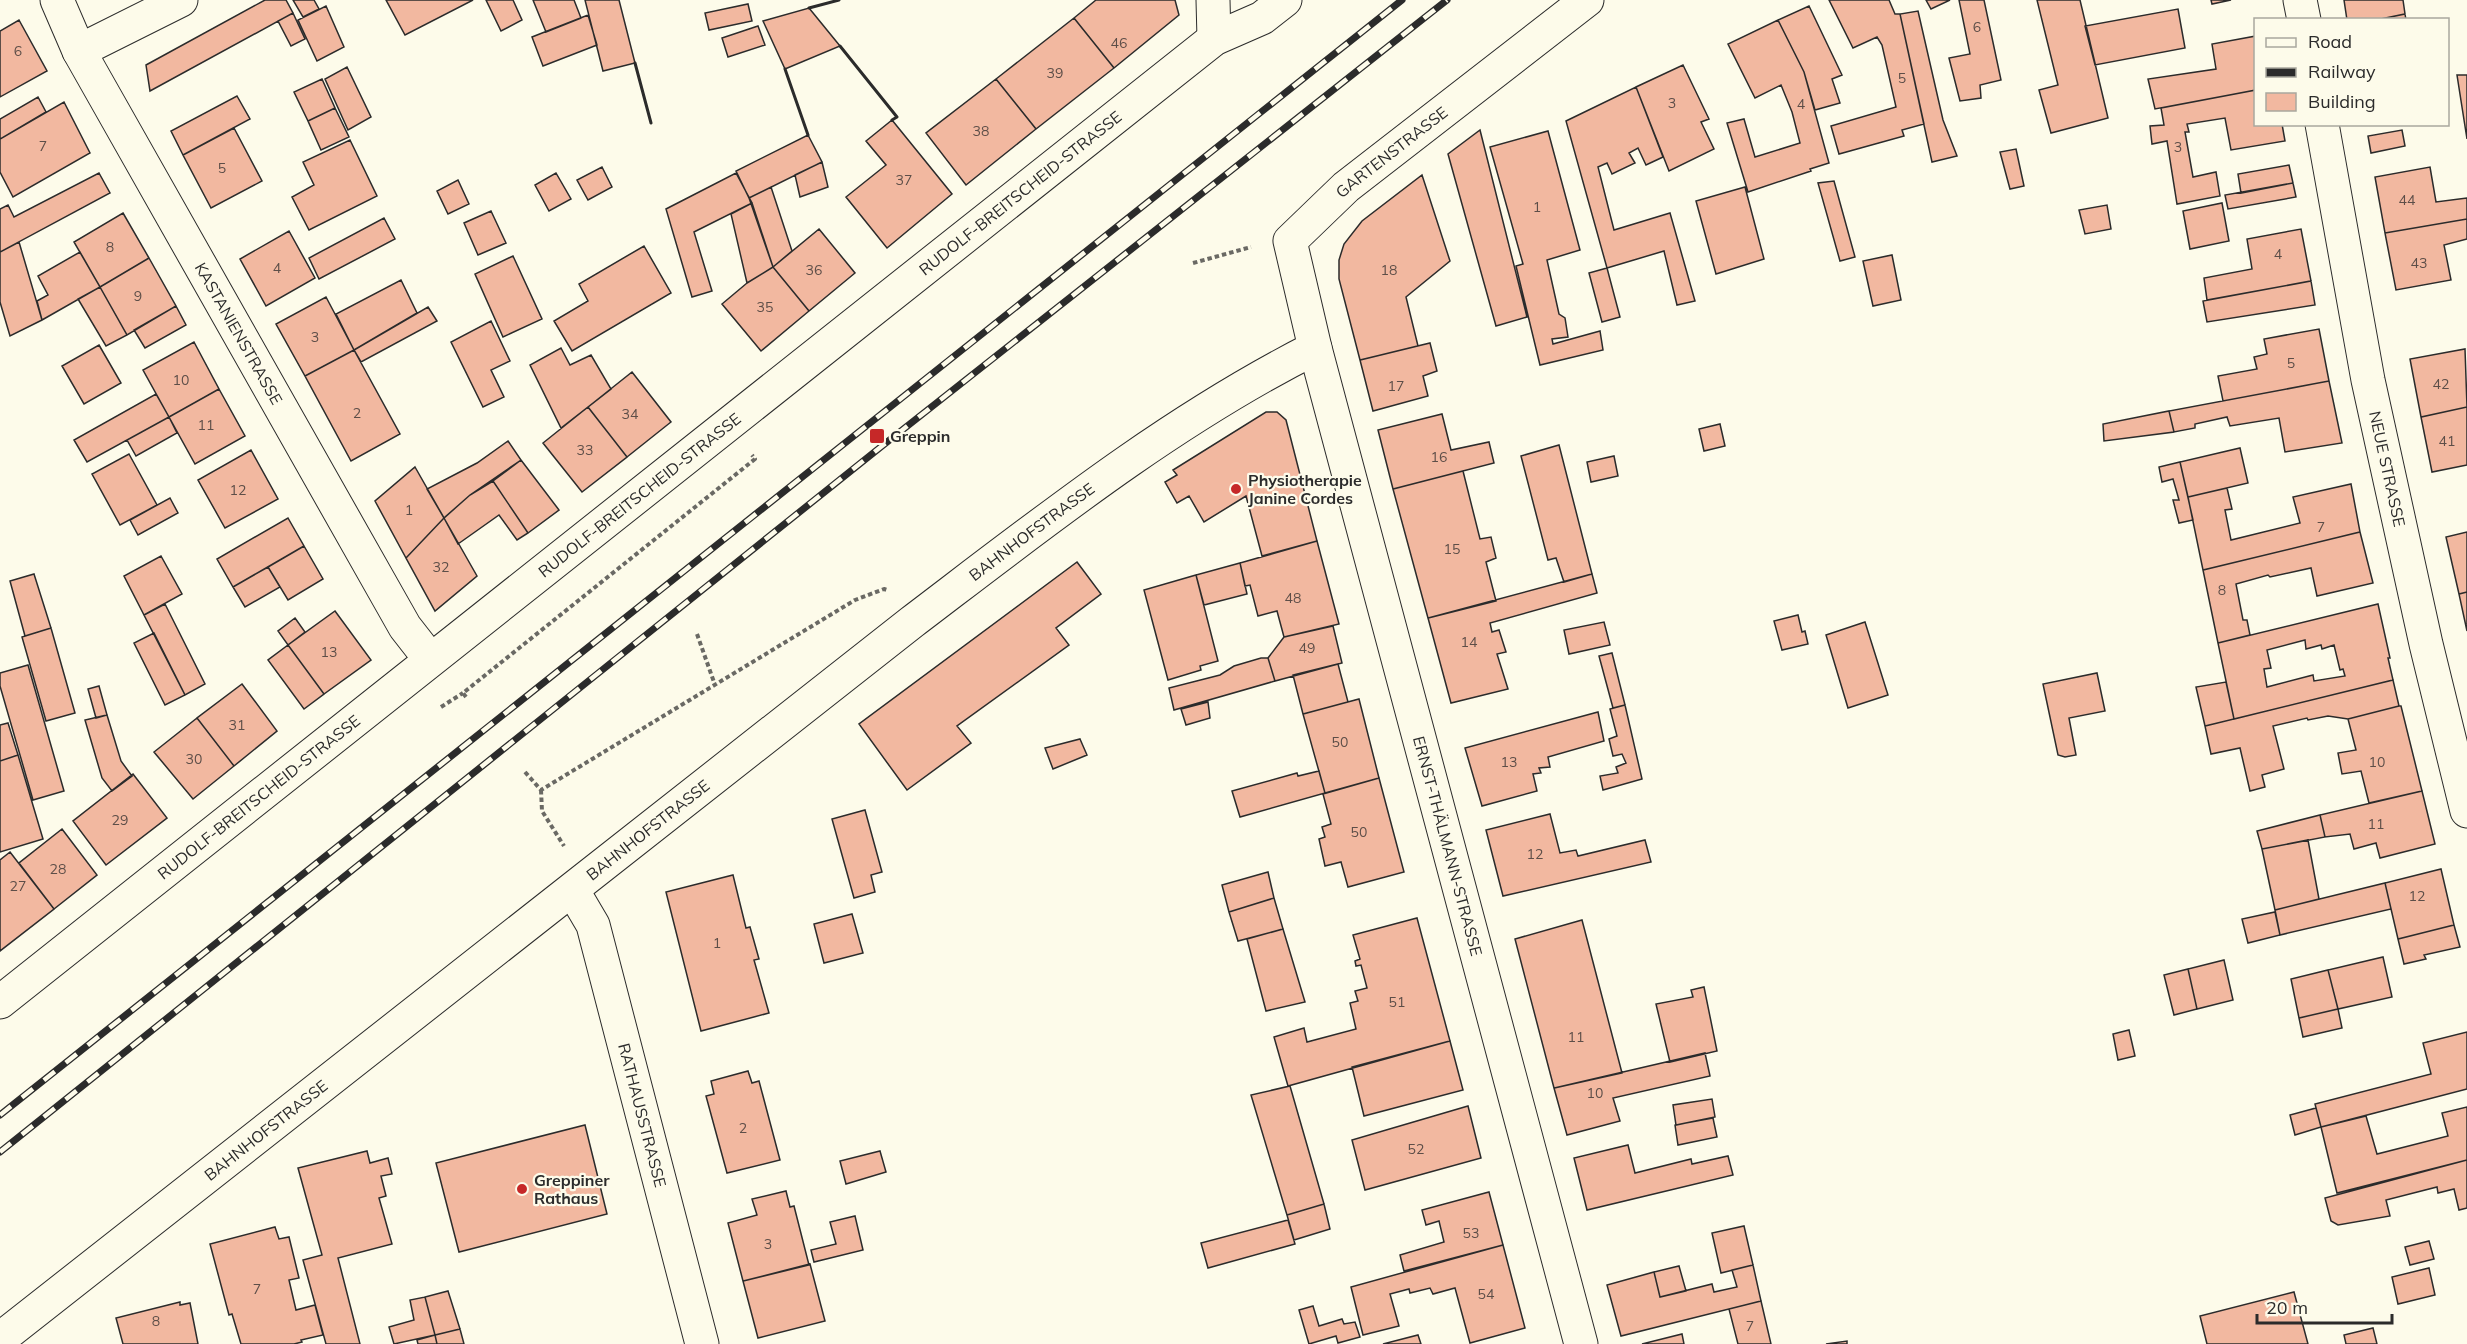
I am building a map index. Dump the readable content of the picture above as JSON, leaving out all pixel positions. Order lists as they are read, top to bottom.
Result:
{
  "streets": {
    "street": [
      "GARTENSTRASSE",
      "RUDOLF-BREITSCHEID-STRASSE",
      "KASTANIENSTRASSE",
      "NEUE STRASSE",
      "BAHNHOFSTRASSE",
      "ERNST-THÄLMANN-STRASSE",
      "RATHAUSSTRASSE"
    ]
  },
  "crossings": [
    ["RUDOLF-BREITSCHEID-STRASSE", "KASTANIENSTRASSE"],
    ["BAHNHOFSTRASSE", "ERNST-THÄLMANN-STRASSE"],
    ["BAHNHOFSTRASSE", "RATHAUSSTRASSE"]
  ],
  "places": {
    "transit": ["Greppin"],
    "other": ["Physiotherapie Janine Cordes", "Greppiner Rathaus"]
  },
  "house_numbers": [
    "6",
    "46",
    "6",
    "39",
    "5",
    "3",
    "4",
    "38",
    "7",
    "3",
    "5",
    "37",
    "44",
    "1",
    "8",
    "4",
    "43",
    "4",
    "36",
    "18",
    "9",
    "35",
    "3",
    "5",
    "10",
    "42",
    "17",
    "2",
    "34",
    "11",
    "41",
    "33",
    "16",
    "12",
    "1",
    "7",
    "15",
    "32",
    "8",
    "48",
    "14",
    "49",
    "13",
    "31",
    "50",
    "30",
    "13",
    "10",
    "29",
    "11",
    "50",
    "12",
    "28",
    "27",
    "12",
    "1",
    "51",
    "11",
    "10",
    "2",
    "52",
    "53",
    "3",
    "7",
    "54",
    "8",
    "7"
  ],
  "legend": ["Road", "Railway", "Building"],
  "scale_bar": "20 m"
}
